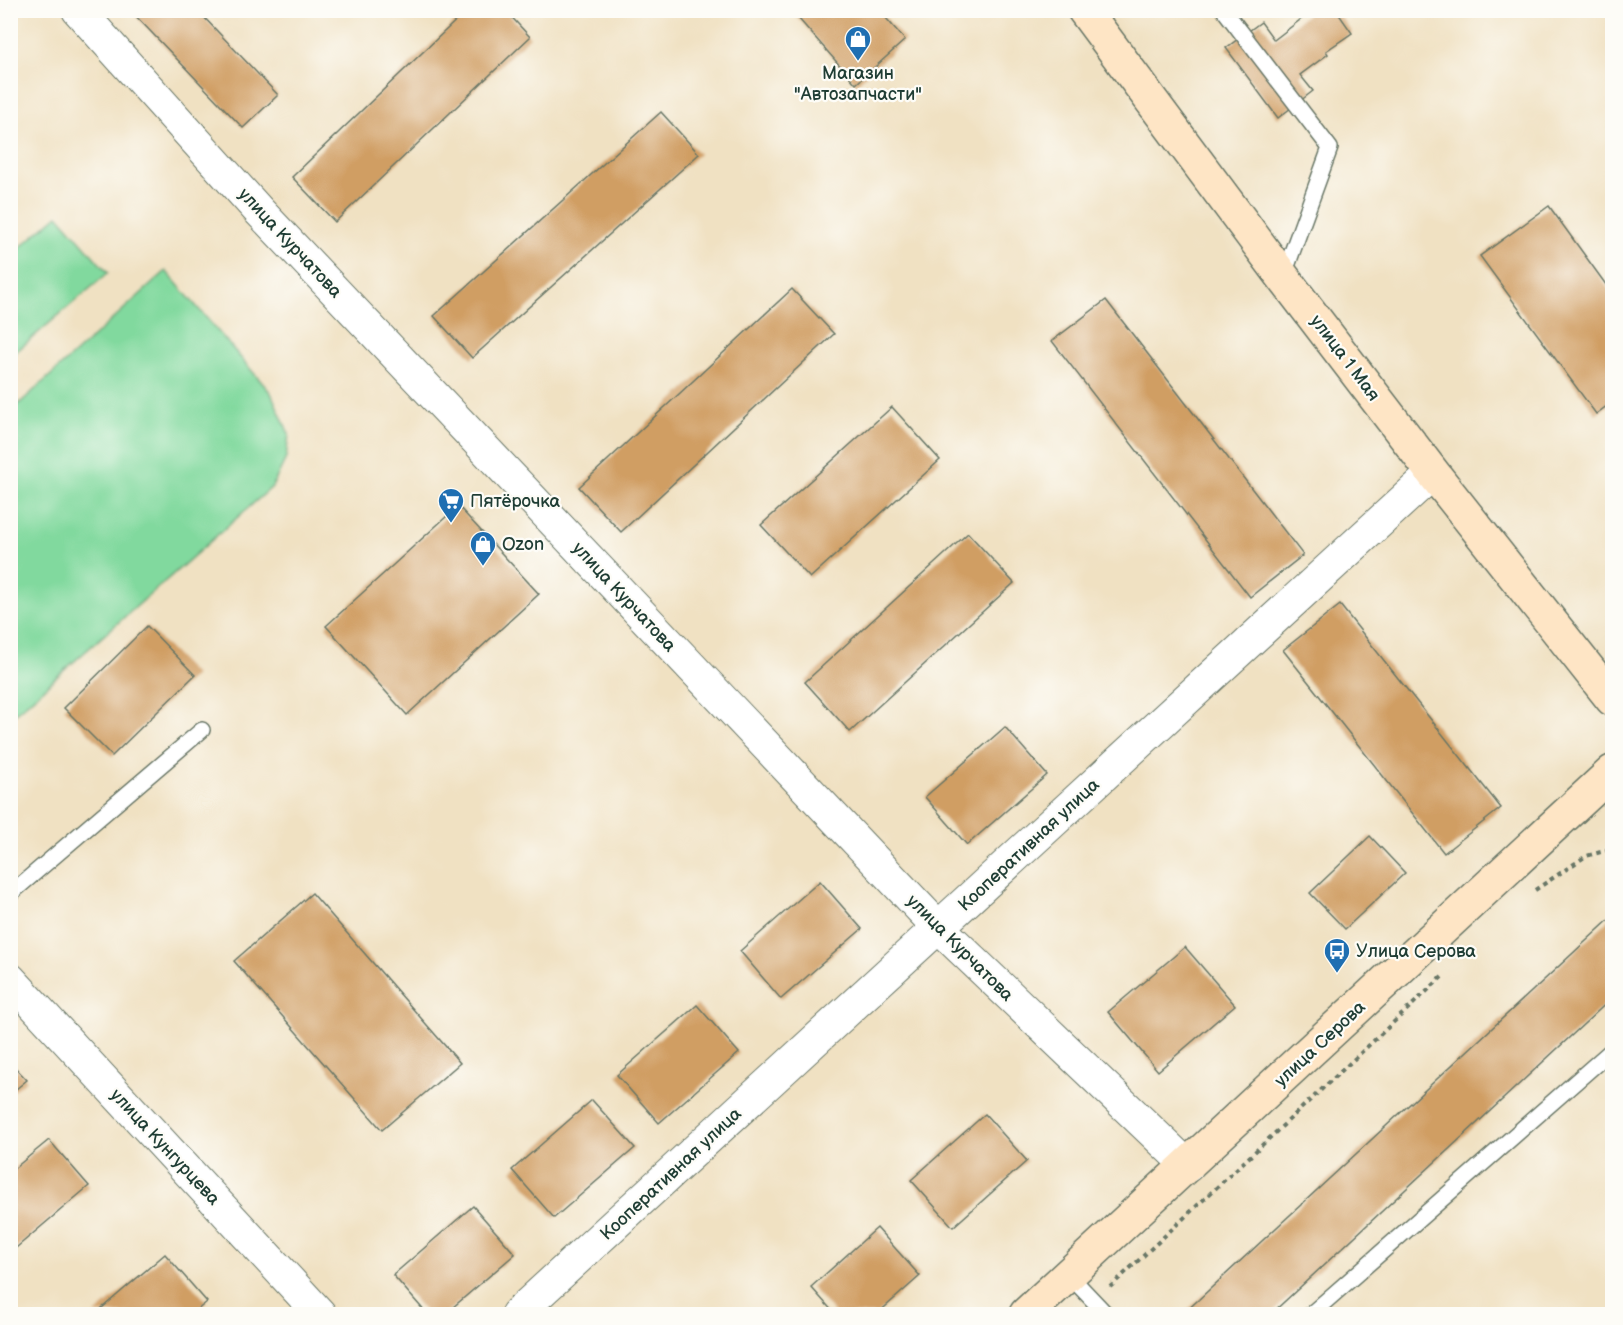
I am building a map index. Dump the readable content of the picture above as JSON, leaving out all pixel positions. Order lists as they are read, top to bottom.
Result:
{
  "streets": {
    "main road": ["улица 1 Мая", "улица Серова"],
    "street": ["улица Курчатова", "Кооперативная улица", "улица Кунгурцева"]
  },
  "crossings": [
    ["улица Курчатова", "Кооперативная улица"],
    ["улица Курчатова", "улица Серова"],
    ["улица 1 Мая", "Кооперативная улица"]
  ],
  "places": {
    "shop": ["Магазин \"Автозапчасти\"", "Ozon"],
    "supermarket": ["Пятёрочка"],
    "bus stop": ["Улица Серова"]
  }
}
